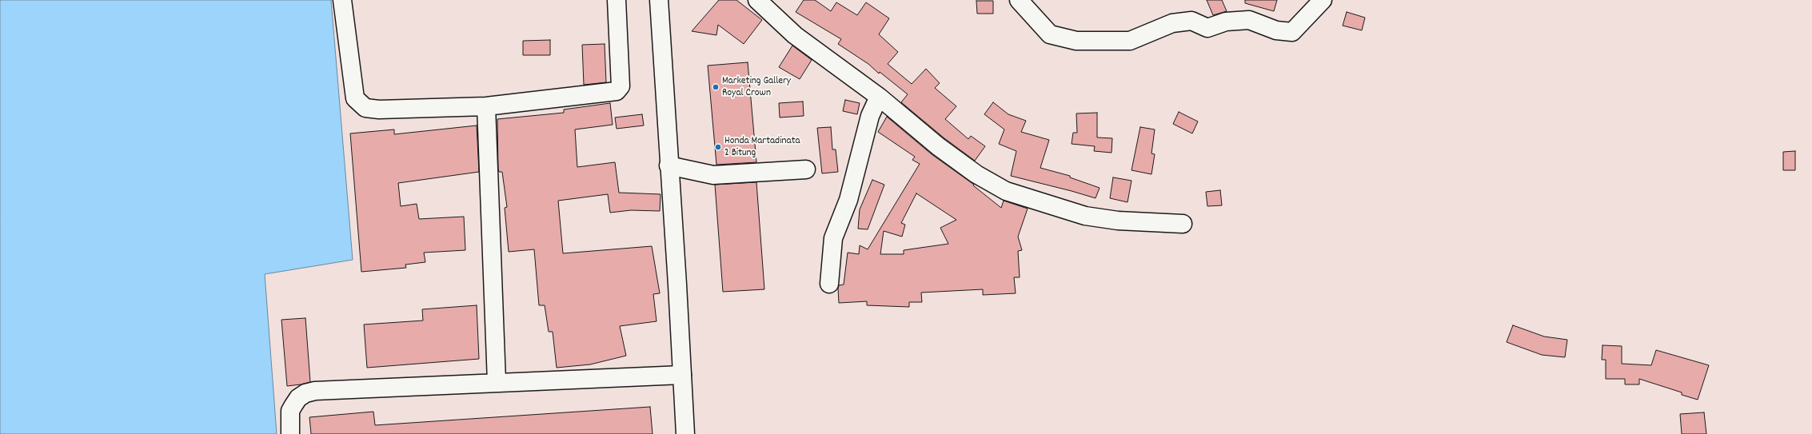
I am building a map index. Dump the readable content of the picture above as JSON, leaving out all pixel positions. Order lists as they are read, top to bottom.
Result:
{
  "places": ["Marketing Gallery Royal Crown", "Honda Martadinata 2 Bitung"]
}
